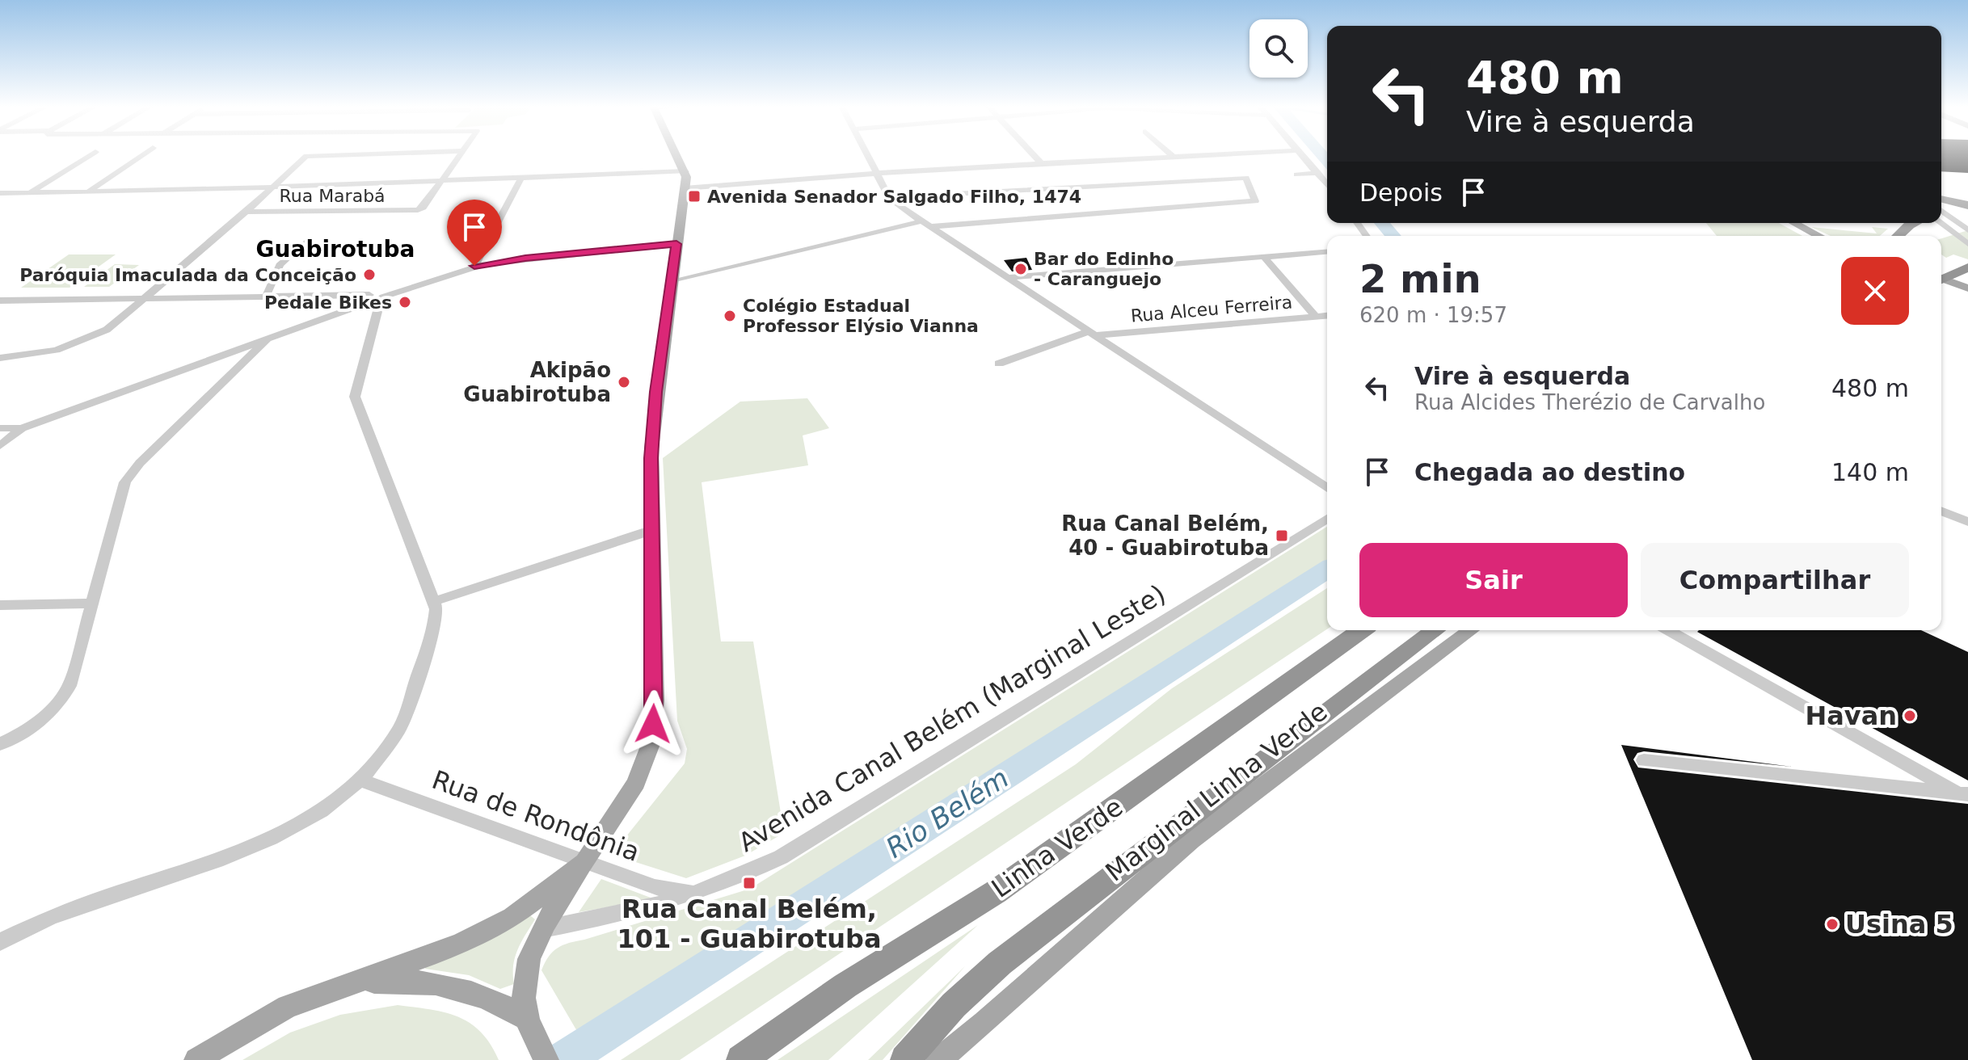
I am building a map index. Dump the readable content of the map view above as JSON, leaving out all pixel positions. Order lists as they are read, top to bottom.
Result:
{
  "streets": {
    "highway": ["Linha Verde"],
    "main road": ["Marginal Linha Verde"],
    "street": [
      "Rua Marabá",
      "Rua Alceu Ferreira",
      "Avenida Canal Belém (Marginal Leste)",
      "Rua de Rondônia"
    ]
  },
  "crossings": [
    ["Avenida Canal Belém (Marginal Leste)", "Rua de Rondônia"]
  ],
  "districts": ["Guabirotuba"],
  "water": ["Rio Belém"],
  "places": {
    "transit": ["Avenida Senador Salgado Filho, 1474", "Rua Canal Belém, 40 - Guabirotuba", "Rua Canal Belém, 101 - Guabirotuba"],
    "other": [
      "Bar do Edinho - Caranguejo",
      "Paróquia Imaculada da Conceição",
      "Pedale Bikes",
      "Colégio Estadual Professor Elýsio Vianna",
      "Akipão Guabirotuba",
      "Havan",
      "Usina 5"
    ]
  },
  "page": {
    "turn": ["480 m", "Vire à esquerda"],
    "then": "Depois",
    "heading": ["2 min", "620 m · 19:57"],
    "list": [
      {
        "name": "Vire à esquerda",
        "note": "Rua Alcides Therézio de Carvalho",
        "value": "480 m"
      },
      {
        "name": "Chegada ao destino",
        "value": "140 m"
      }
    ],
    "buttons": ["Sair", "Compartilhar"]
  }
}
